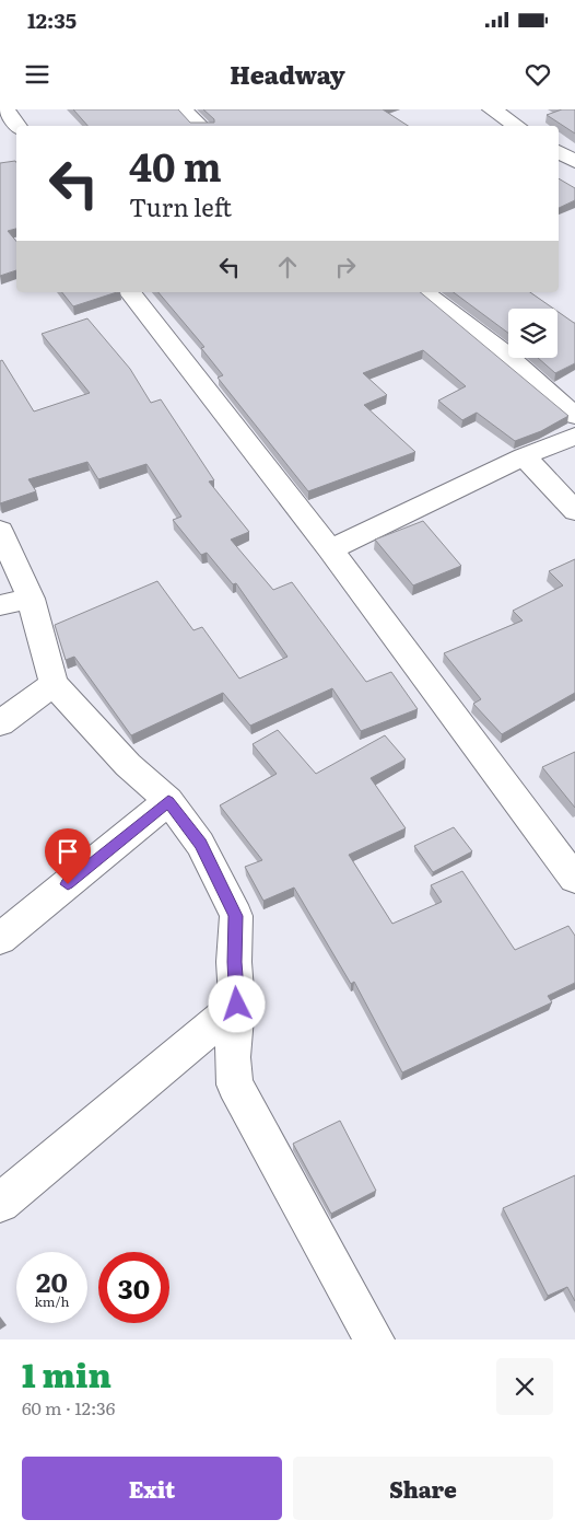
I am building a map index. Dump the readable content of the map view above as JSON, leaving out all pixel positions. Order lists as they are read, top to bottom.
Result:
{
  "page": {
    "status": "12:35",
    "header": "Headway",
    "turn": ["40 m", "Turn left"],
    "speed": "20 km/h",
    "limit": "30",
    "heading": ["1 min", "60 m · 12:36"],
    "buttons": ["Exit", "Share"]
  }
}
